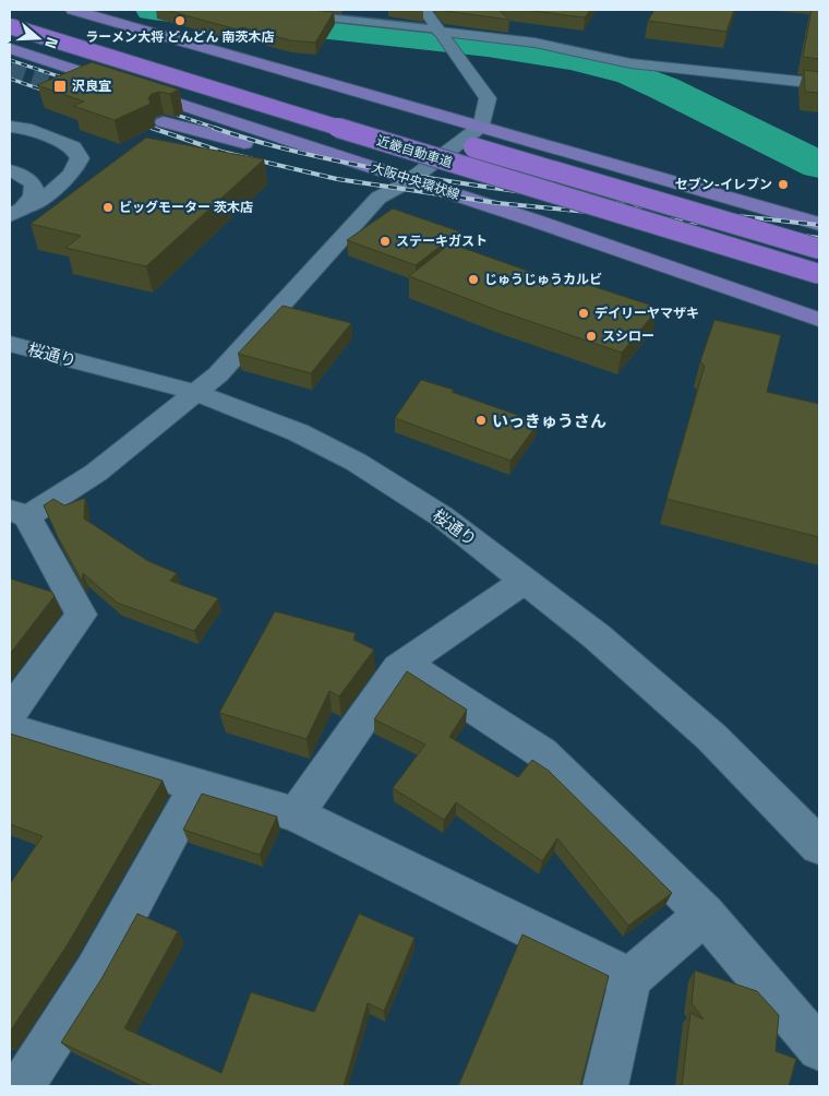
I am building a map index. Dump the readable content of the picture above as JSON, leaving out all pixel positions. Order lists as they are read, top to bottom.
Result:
{
  "streets": {
    "highway": ["近畿自動車道"],
    "main road": ["大阪中央環状線"],
    "street": ["桜通り"]
  },
  "places": {
    "other": [
      "ラーメン大将 どんどん 南茨木店",
      "セブン-イレブン",
      "ビッグモーター 茨木店",
      "ステーキガスト",
      "じゅうじゅうカルビ",
      "デイリーヤマザキ",
      "スシロー",
      "いっきゅうさん"
    ],
    "transit": ["沢良宜"]
  },
  "north": "right"
}
